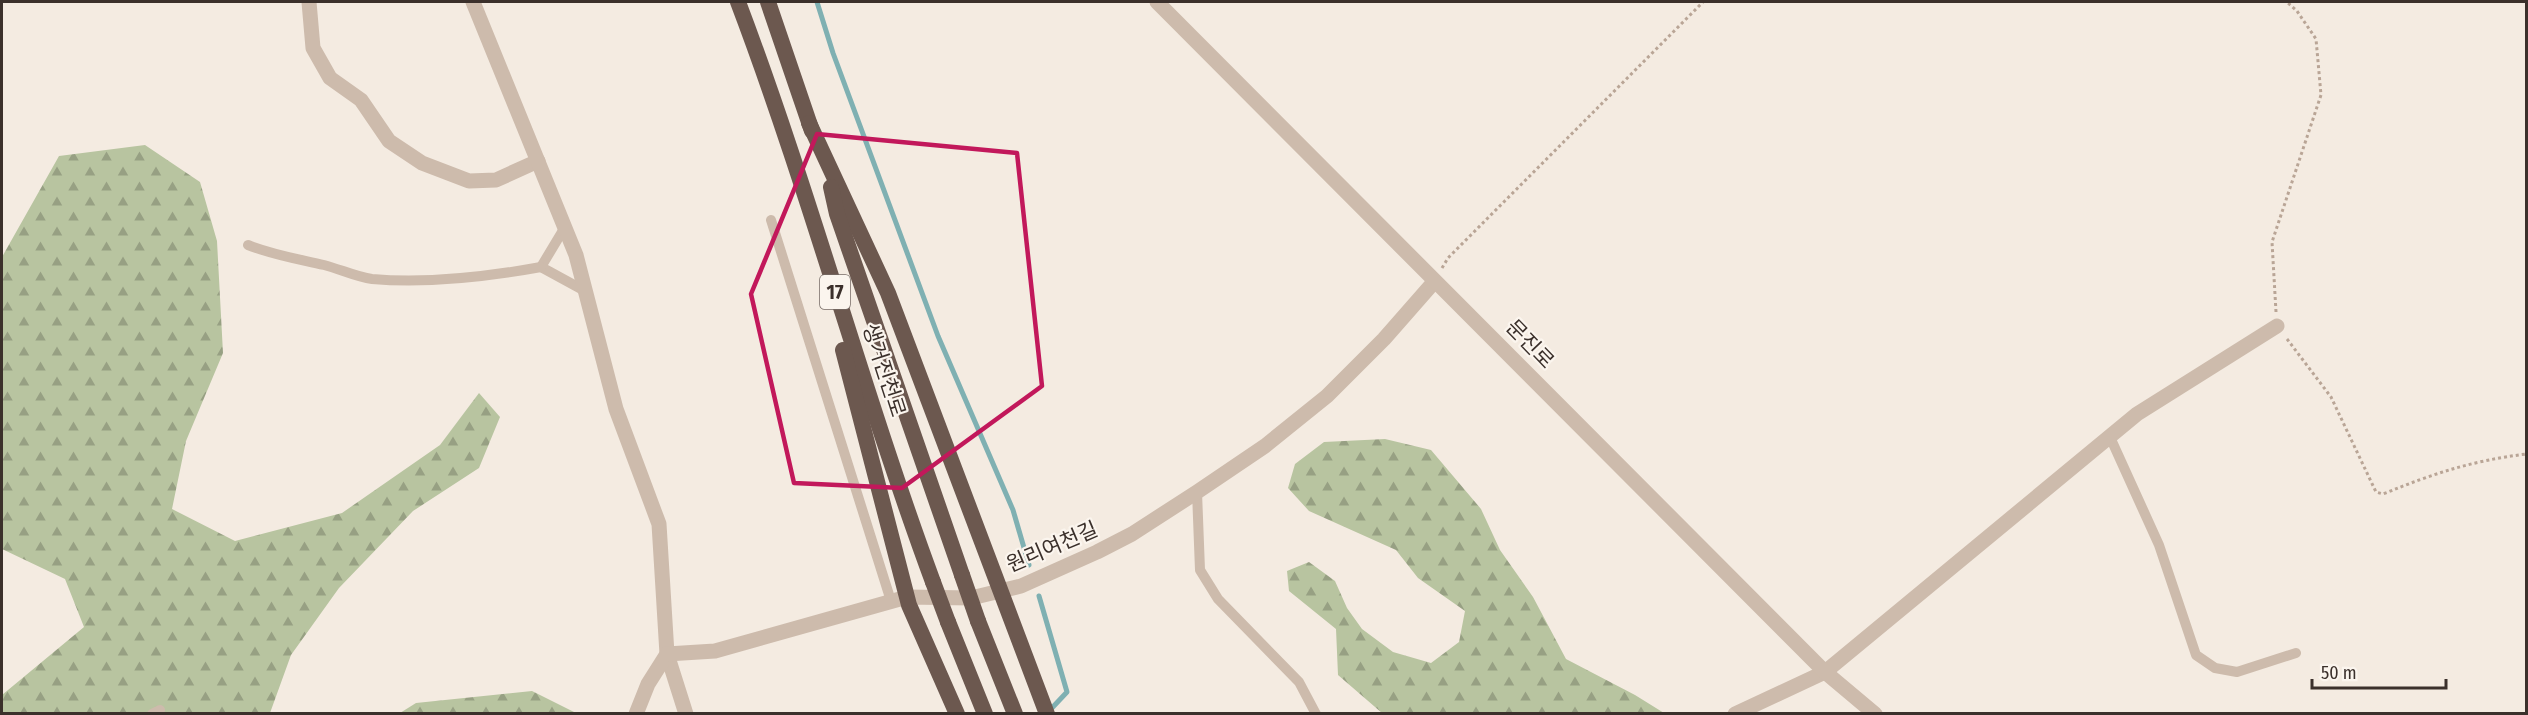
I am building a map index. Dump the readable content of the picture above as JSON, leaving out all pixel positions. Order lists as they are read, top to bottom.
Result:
{
  "streets": {
    "highway": ["17", "생거진천로"],
    "street": ["문진로", "원리여천길"]
  },
  "crossings": [
    ["문진로", "원리여천길"]
  ],
  "scale_bar": "50 m"
}
